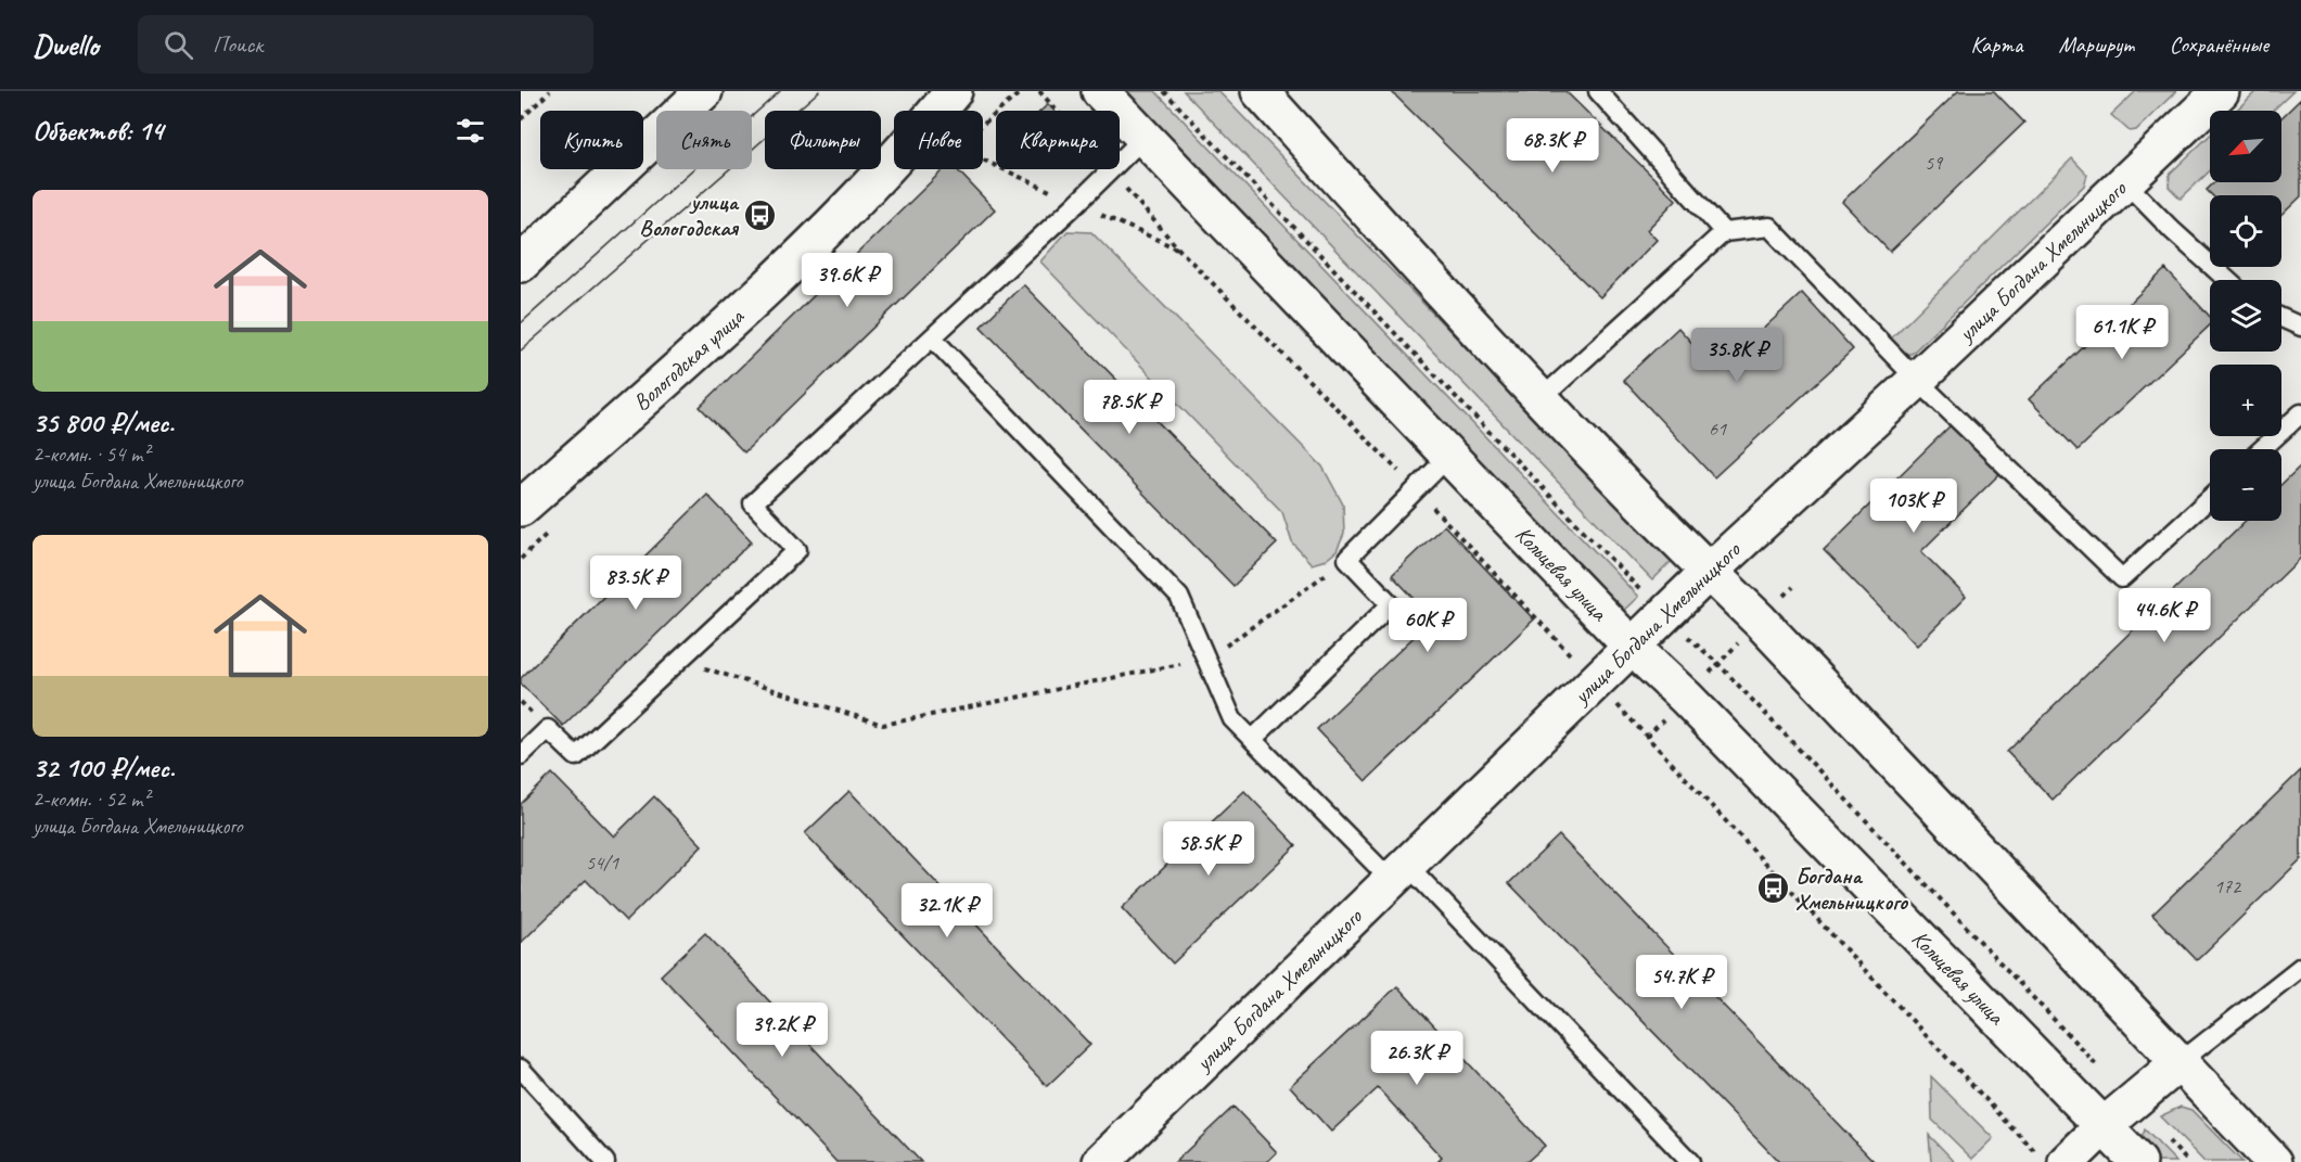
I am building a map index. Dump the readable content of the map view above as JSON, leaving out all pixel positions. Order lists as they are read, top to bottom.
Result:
{
  "streets": {
    "main road": ["улица Богдана Хмельницкого", "Вологодская улица", "Кольцевая улица"]
  },
  "crossings": [
    ["улица Богдана Хмельницкого", "Кольцевая улица"]
  ],
  "places": {
    "bus stop": ["улица Вологодская", "Богдана Хмельницкого"]
  },
  "house_numbers": [
    "59",
    "61",
    "54/1",
    "172"
  ],
  "north": "bottom left",
  "page": {
    "header": "Dwello",
    "search": "Поиск",
    "nav": ["Карта", "Маршрут", "Сохранённые"],
    "heading": "Объектов: 14",
    "map_buttons": ["+", "−"],
    "chip": [
      "Купить",
      "Снять",
      "Фильтры",
      "Новое",
      "Квартира"
    ],
    "price": [
      "68.3K ₽",
      "39.6K ₽",
      "61.1K ₽",
      "35.8K ₽",
      "78.5K ₽",
      "103K ₽",
      "83.5K ₽",
      "44.6K ₽",
      "60K ₽",
      "58.5K ₽",
      "32.1K ₽",
      "54.7K ₽",
      "39.2K ₽",
      "26.3K ₽"
    ],
    "list": [
      {
        "name": "35 800 ₽/мес.",
        "note": "2-комн. · 54 m² · улица Богдана Хмельницкого"
      },
      {
        "name": "32 100 ₽/мес.",
        "note": "2-комн. · 52 m² · улица Богдана Хмельницкого"
      }
    ]
  }
}
